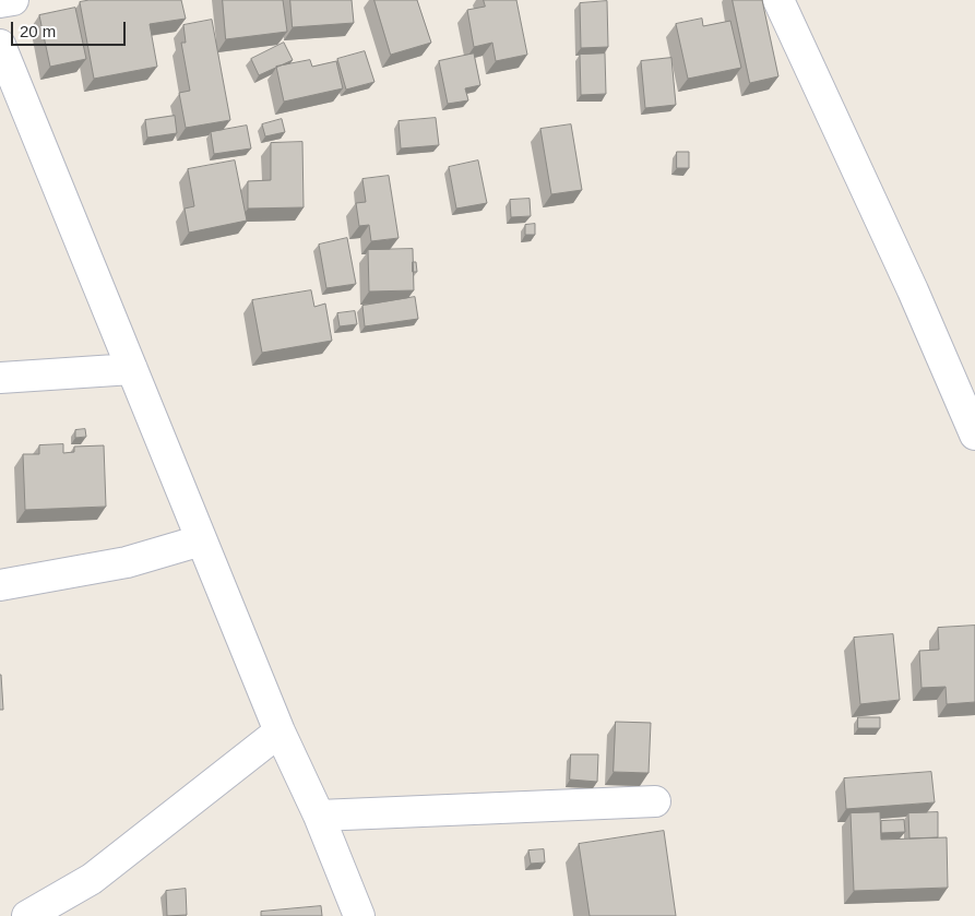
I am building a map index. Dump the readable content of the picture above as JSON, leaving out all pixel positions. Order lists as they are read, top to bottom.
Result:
{
  "scale_bar": "20 m"
}
